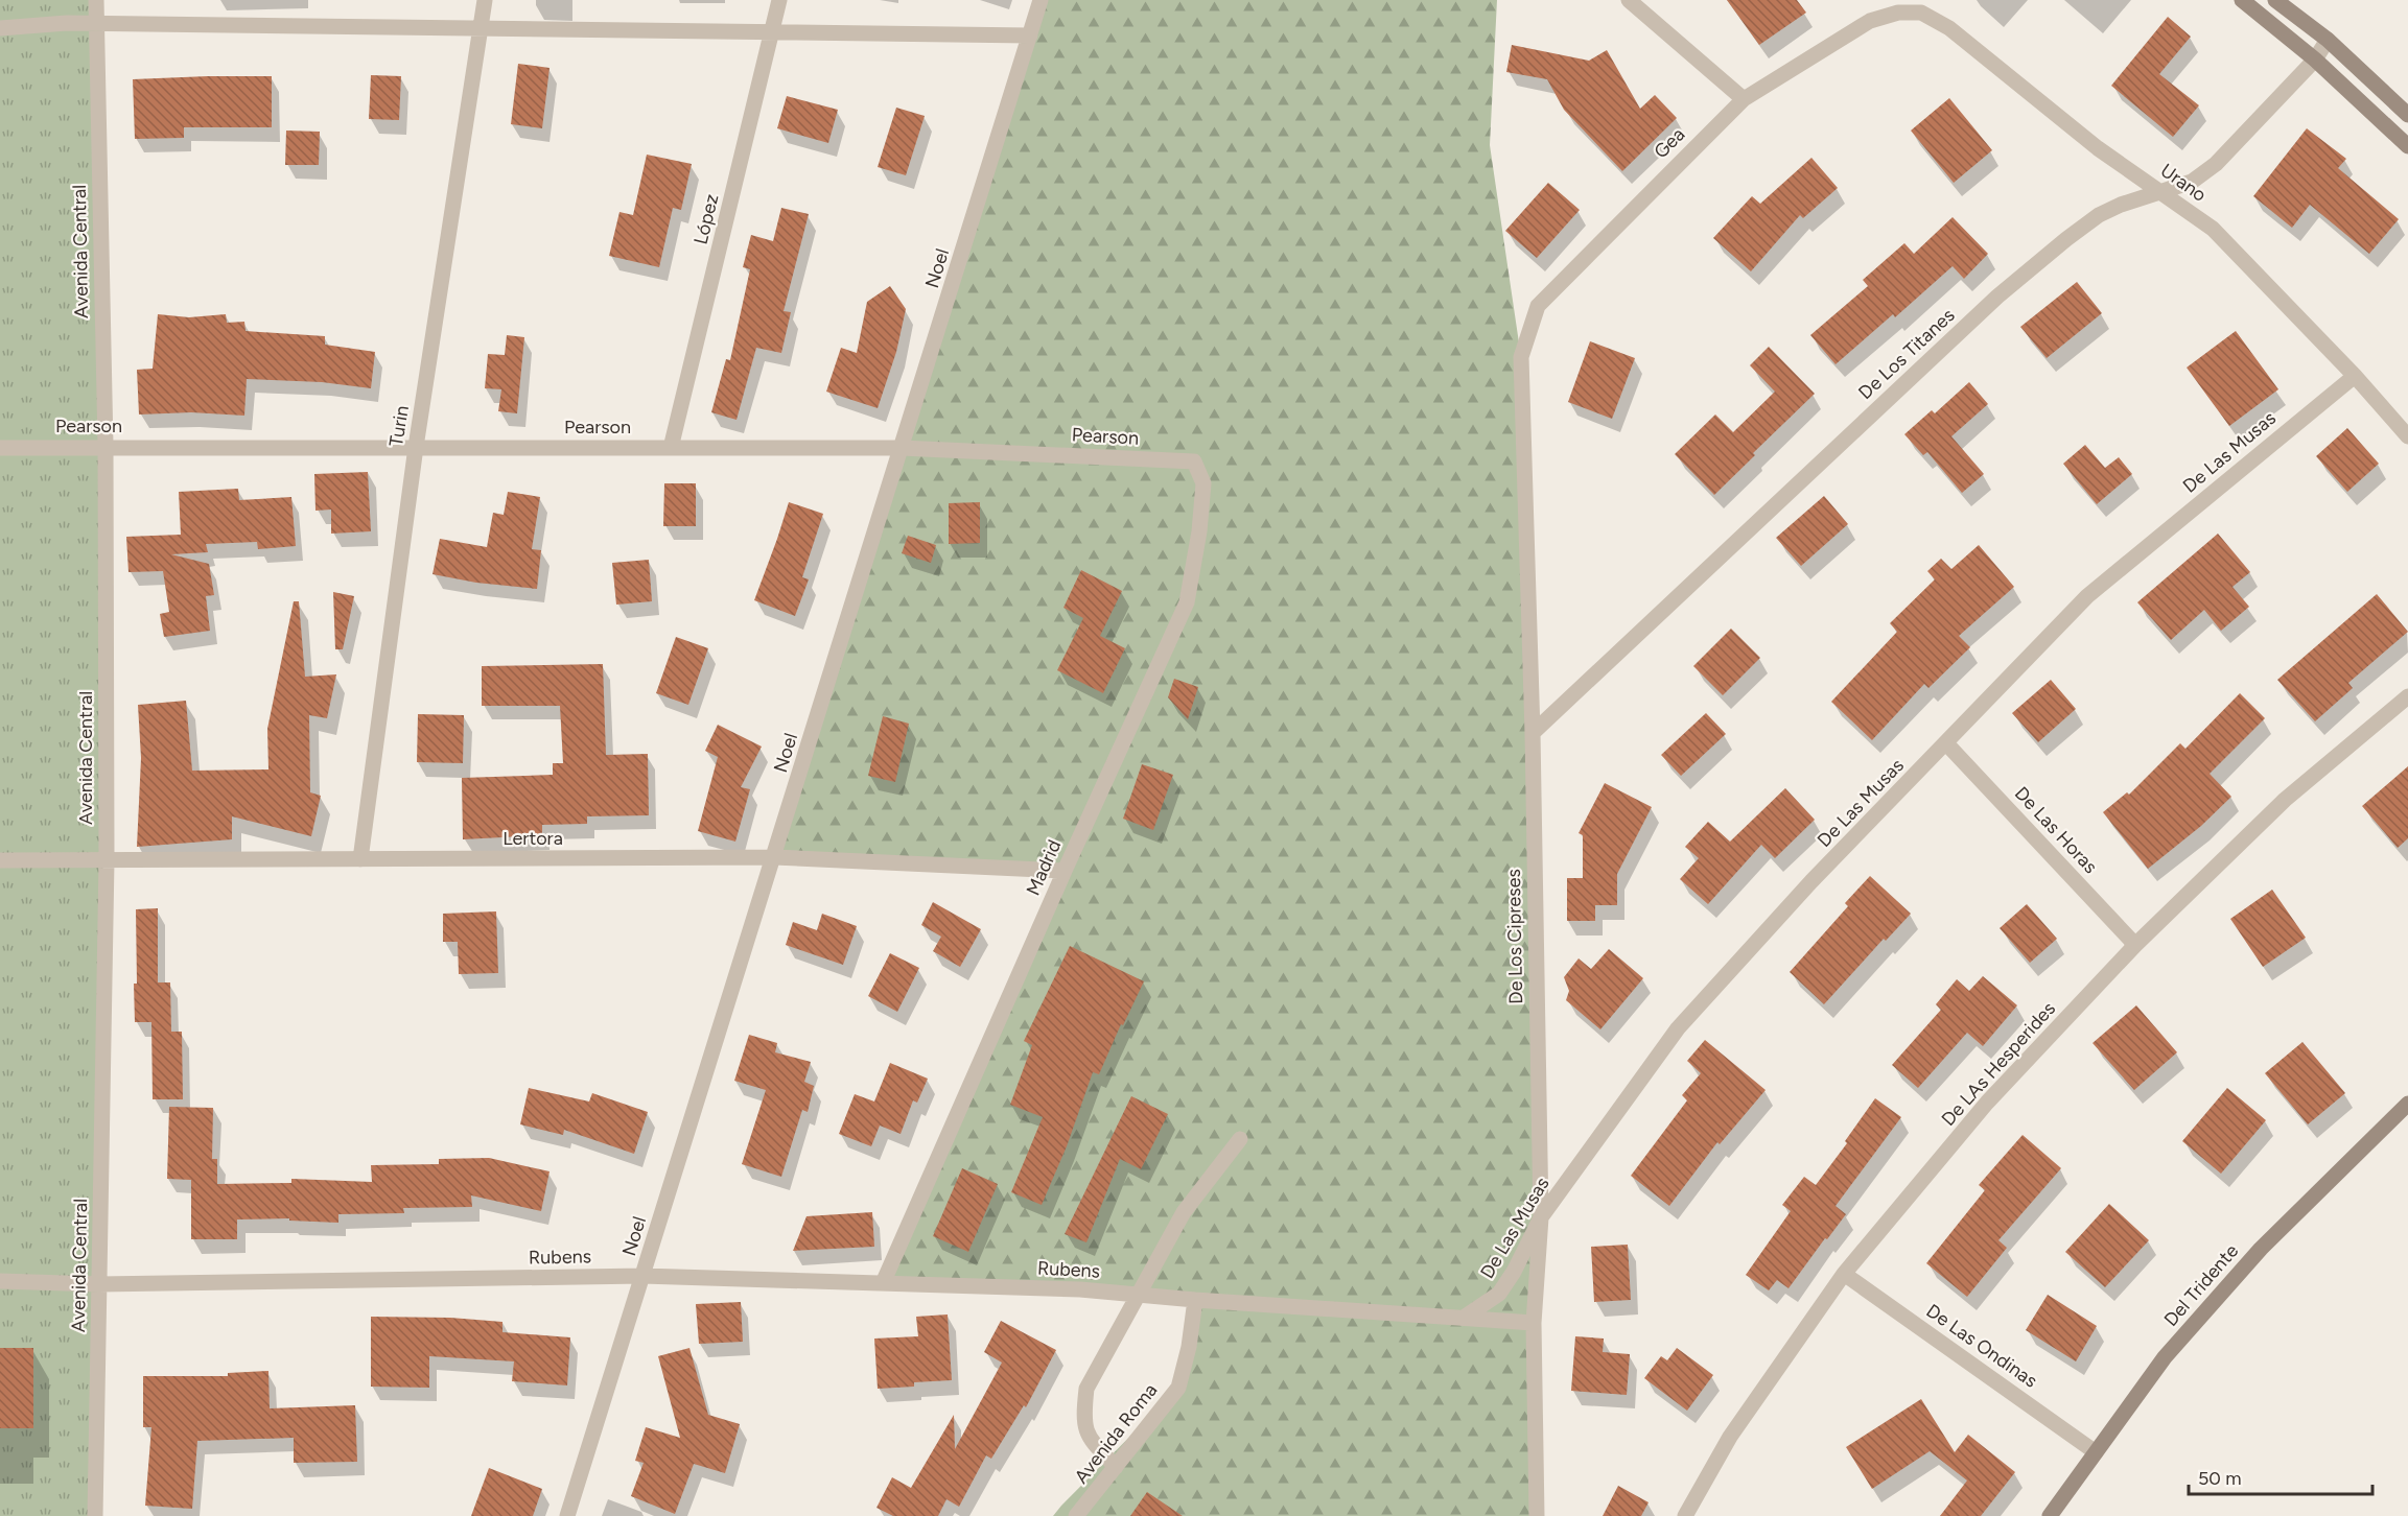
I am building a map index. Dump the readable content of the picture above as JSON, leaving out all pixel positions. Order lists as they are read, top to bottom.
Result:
{
  "streets": {
    "main road": ["Del Tridente"],
    "street": [
      "Gea",
      "Urano",
      "López",
      "Avenida Central",
      "Noel",
      "De Los Titanes",
      "Pearson",
      "Turin",
      "De Las Musas",
      "De Las Horas",
      "Lertora",
      "Madrid",
      "De Los Cipreses",
      "De LAs Hesperides",
      "Rubens",
      "De Las Ondinas",
      "Avenida Roma"
    ]
  },
  "crossings": [
    ["Gea", "Urano"],
    ["Gea", "De Los Cipreses"],
    ["Urano", "De Los Titanes"],
    ["Urano", "De Las Musas"],
    ["López", "Pearson"],
    ["Avenida Central", "Pearson"],
    ["Avenida Central", "Lertora"],
    ["Avenida Central", "Rubens"],
    ["Noel", "Pearson"],
    ["Noel", "Lertora"],
    ["Noel", "Rubens"],
    ["De Los Titanes", "De Los Cipreses"],
    ["Pearson", "Turin"],
    ["Pearson", "Madrid"],
    ["Turin", "Lertora"],
    ["De Las Musas", "De Las Horas"],
    ["De Las Musas", "De Los Cipreses"],
    ["De Las Musas", "Rubens"],
    ["De Las Horas", "De LAs Hesperides"],
    ["Lertora", "Madrid"],
    ["Madrid", "Rubens"],
    ["De Los Cipreses", "Rubens"],
    ["De LAs Hesperides", "De Las Ondinas"],
    ["Rubens", "Avenida Roma"],
    ["Del Tridente", "De Las Ondinas"]
  ],
  "scale_bar": "50 m"
}
